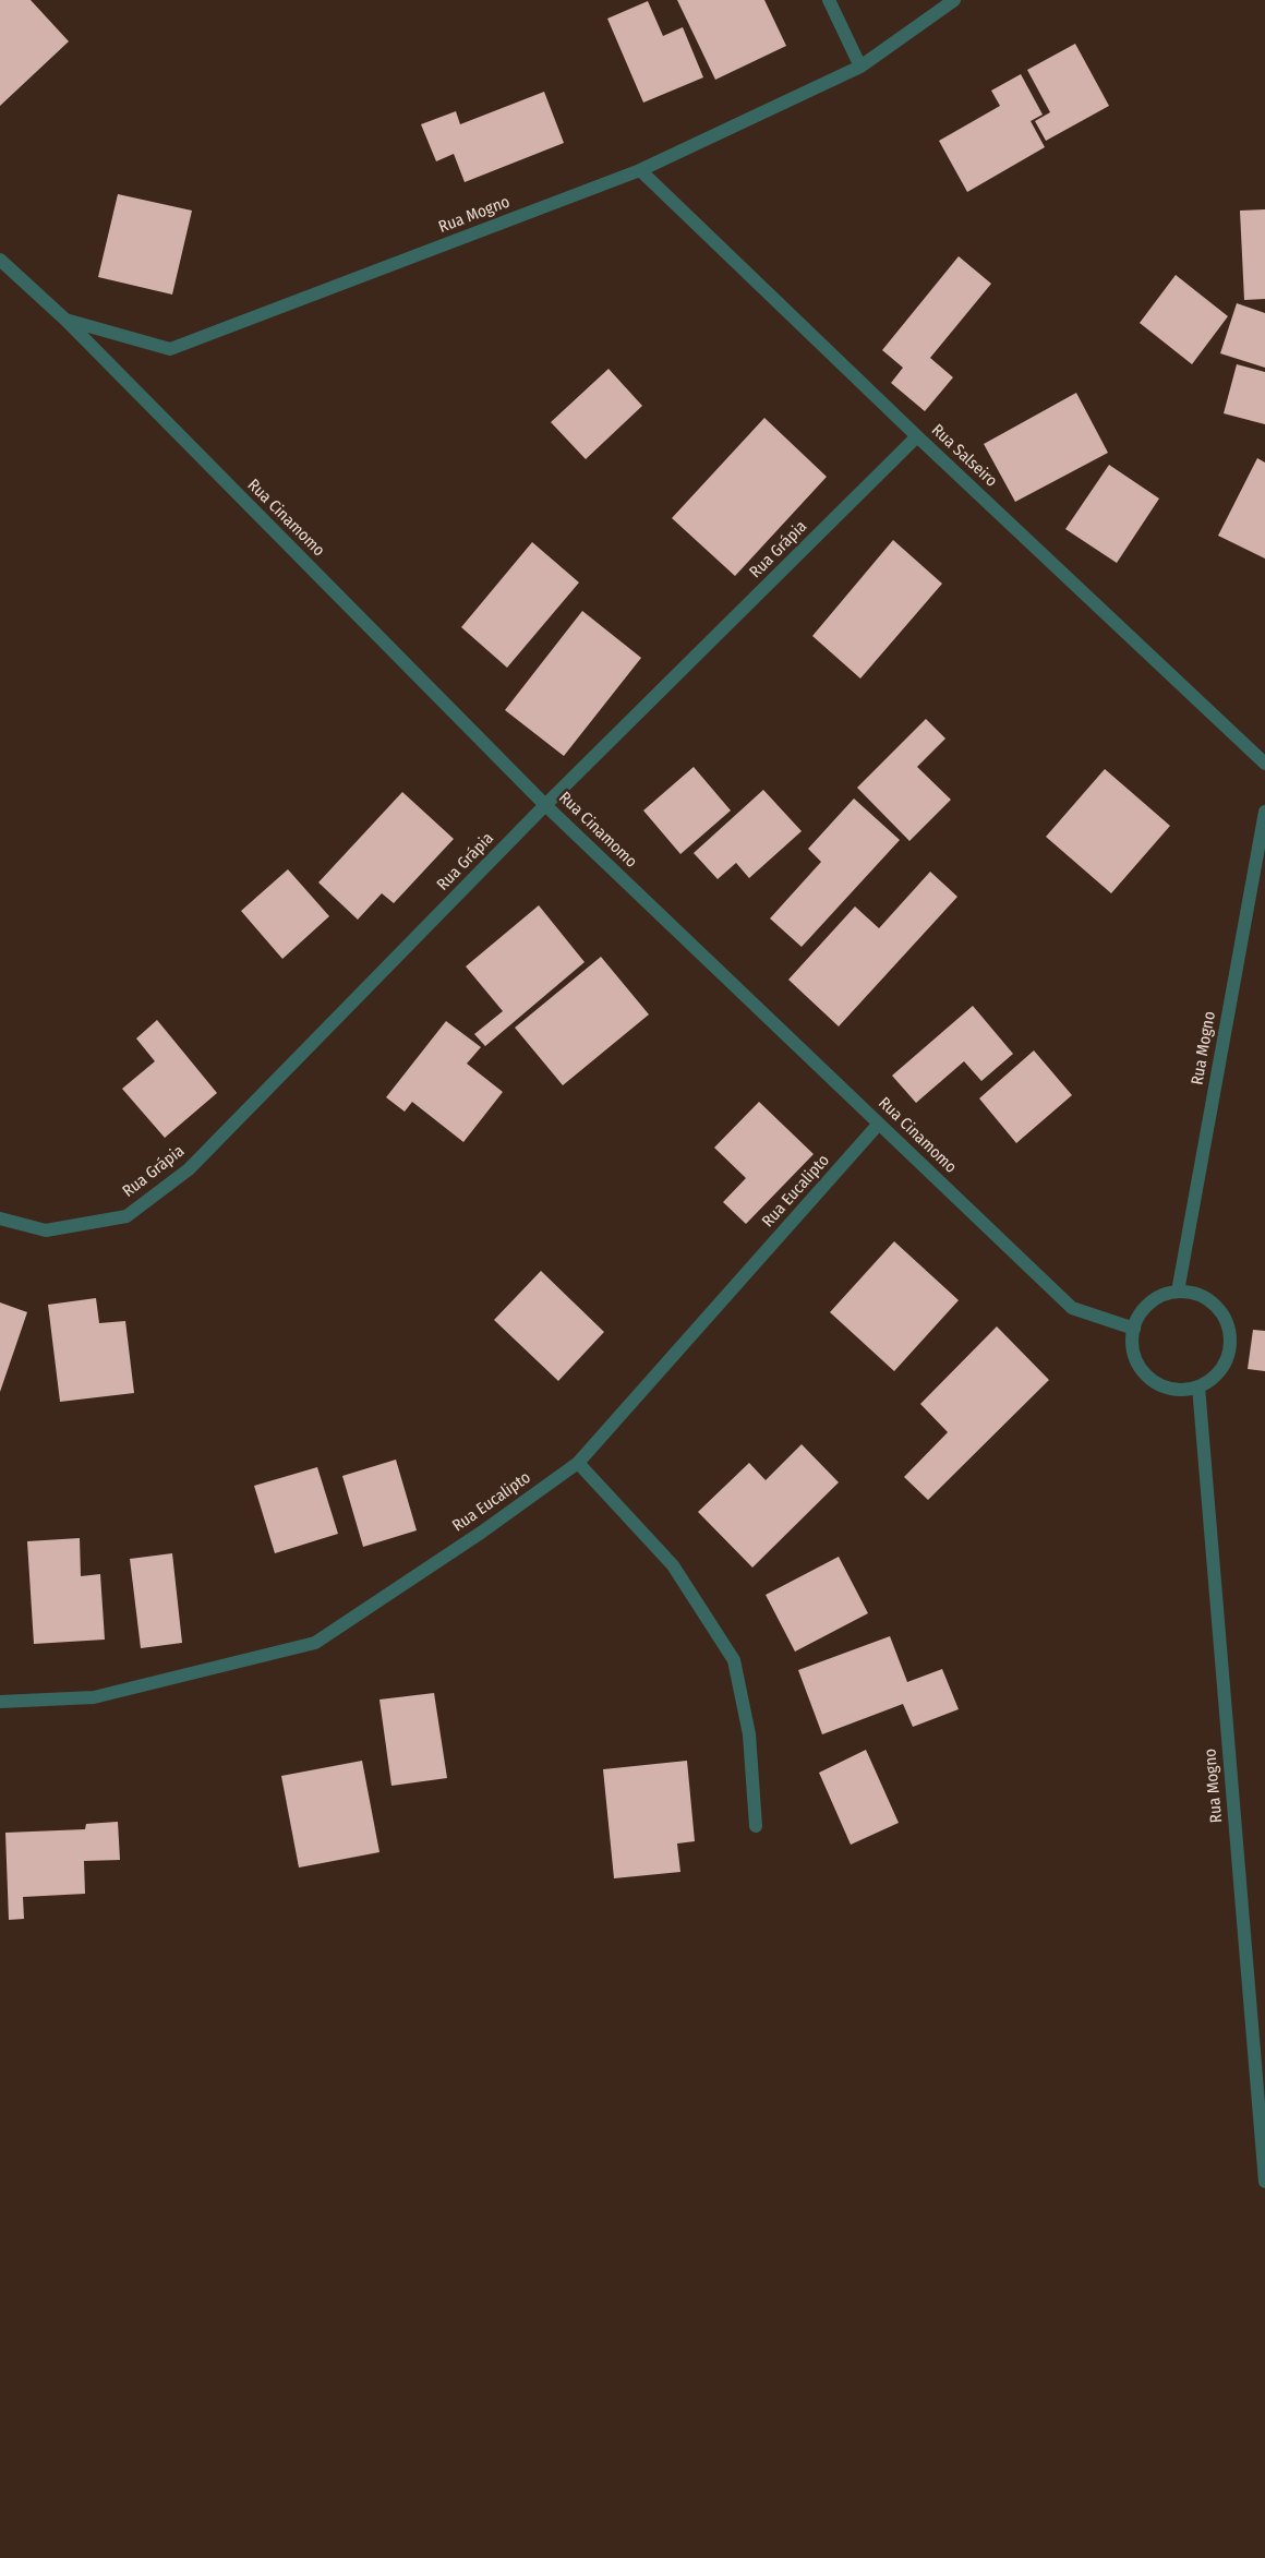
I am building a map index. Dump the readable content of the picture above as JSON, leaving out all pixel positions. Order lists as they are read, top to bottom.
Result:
{
  "streets": {
    "street": [
      "Rua Mogno",
      "Rua Salseiro",
      "Rua Cinamomo",
      "Rua Grápia",
      "Rua Eucalipto"
    ]
  },
  "crossings": [
    ["Rua Mogno", "Rua Salseiro"],
    ["Rua Mogno", "Rua Cinamomo"],
    ["Rua Salseiro", "Rua Grápia"],
    ["Rua Cinamomo", "Rua Grápia"],
    ["Rua Cinamomo", "Rua Eucalipto"]
  ]
}
